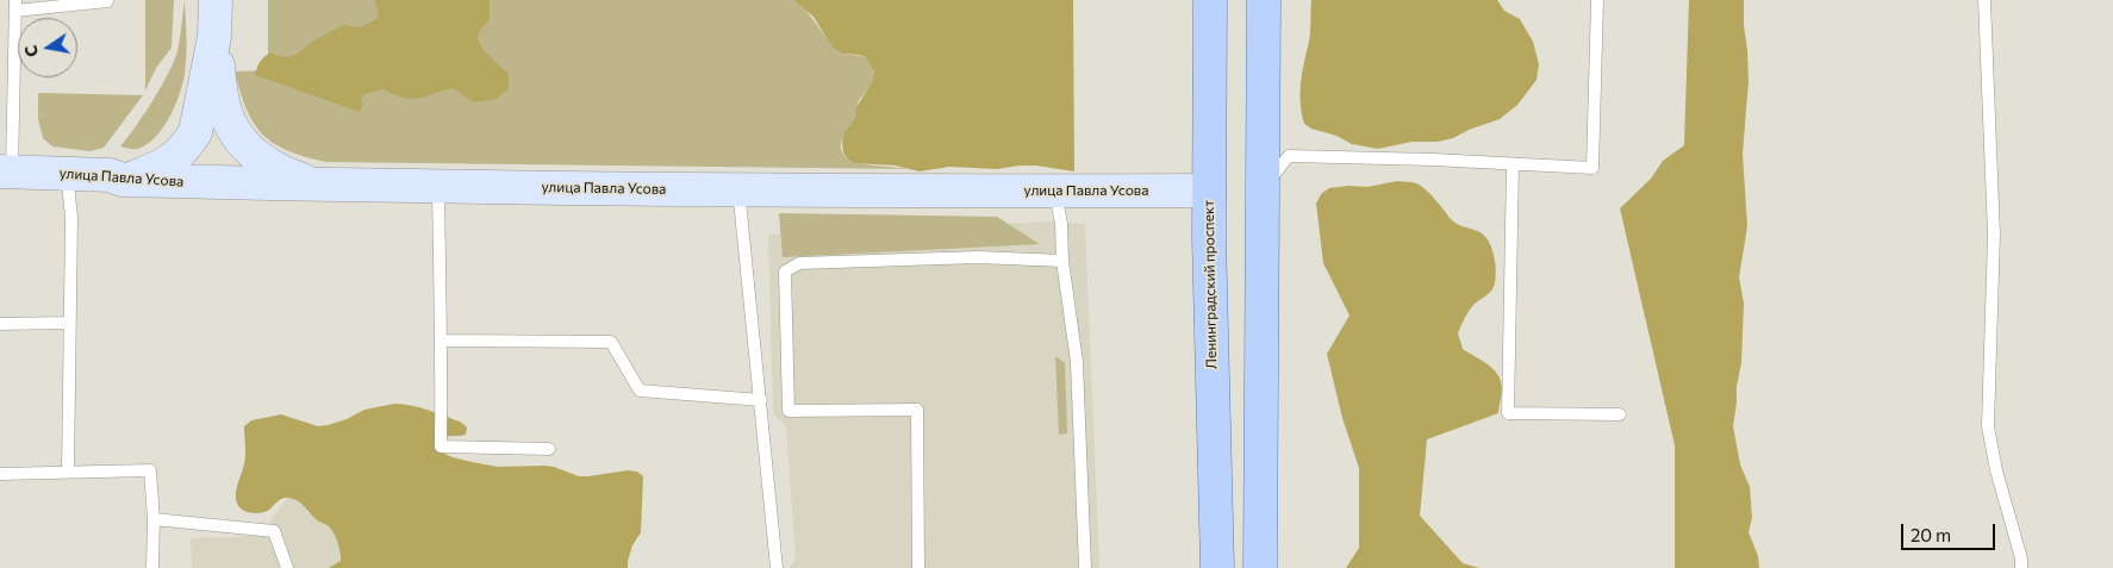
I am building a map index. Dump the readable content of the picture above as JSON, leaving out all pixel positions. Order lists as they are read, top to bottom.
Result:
{
  "streets": {
    "main road": ["Ленинградский проспект"],
    "street": ["улица Павла Усова"]
  },
  "crossings": [
    ["улица Павла Усова", "Ленинградский проспект"]
  ],
  "scale_bar": "20 m",
  "north": "left"
}
